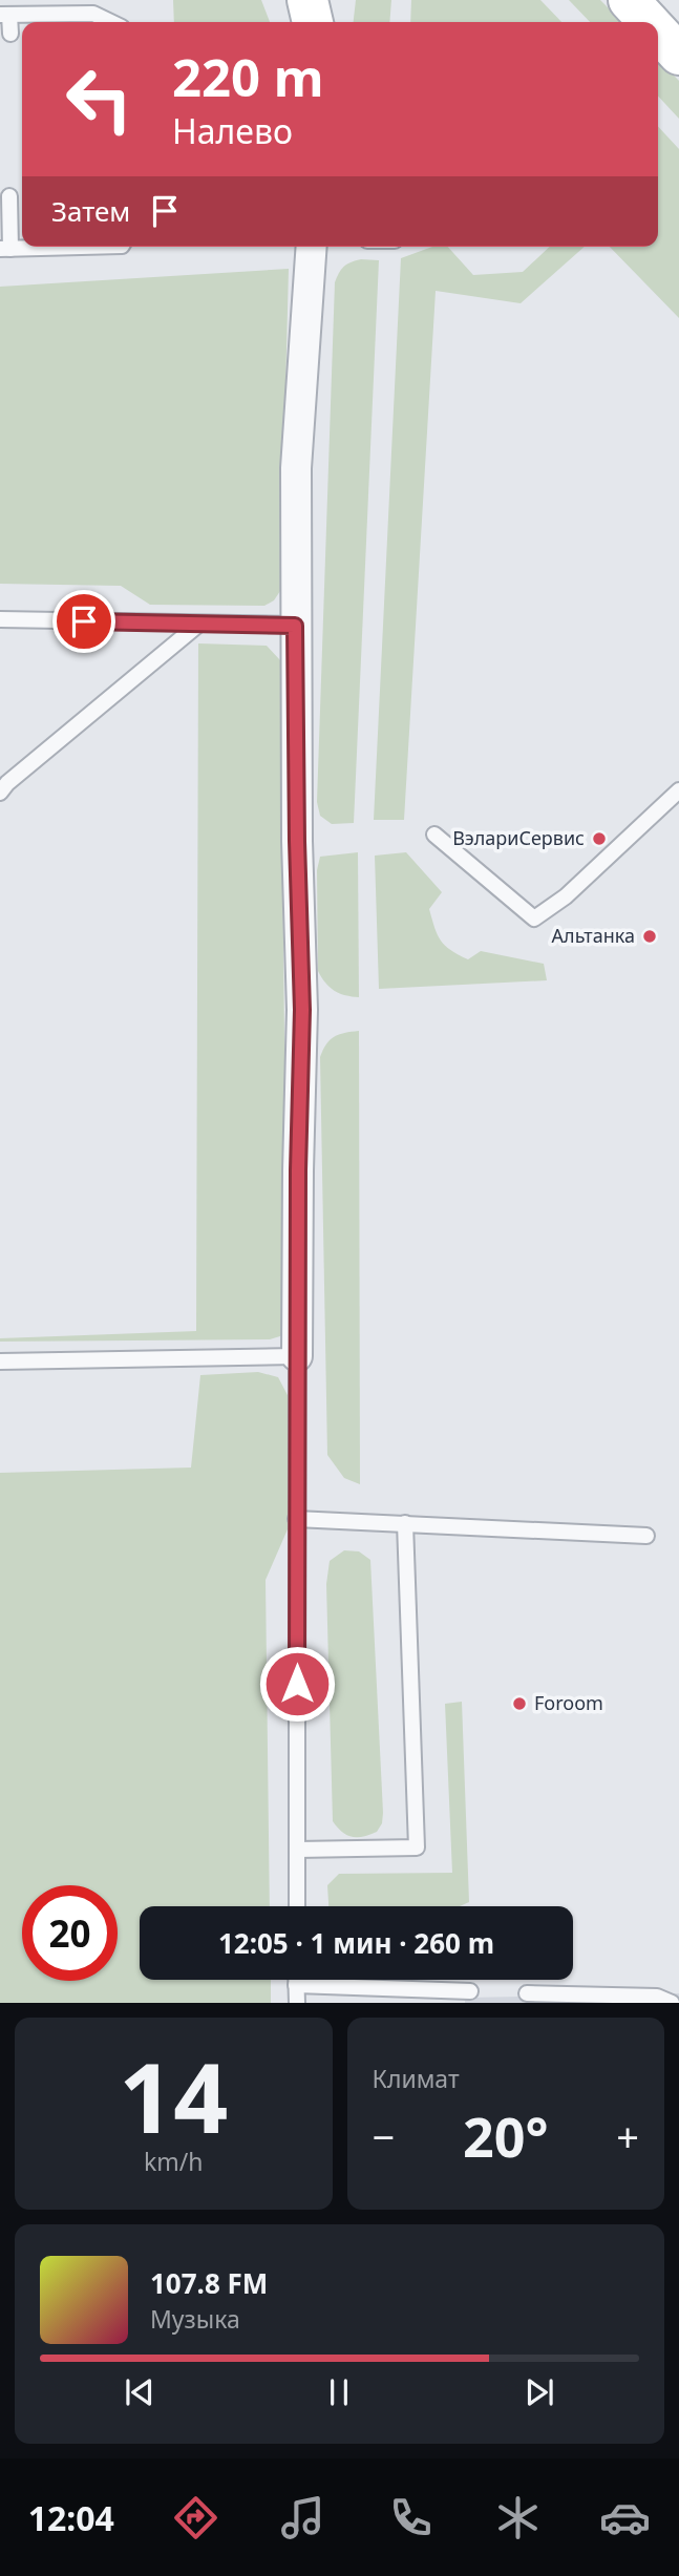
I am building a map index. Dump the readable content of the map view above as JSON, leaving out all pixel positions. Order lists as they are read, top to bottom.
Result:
{
  "places": ["ВэлариСервис", "Альтанка", "Foroom"],
  "page": {
    "turn": ["220 m", "Налево"],
    "then": "Затем",
    "limit": "20",
    "trip": "12:05 · 1 мин · 260 m",
    "tile": [
      ["14", "km/h"],
      "Климат"
    ],
    "heat": ["−", "20°", "+"],
    "song": ["107.8 FM", "Музыка"],
    "tabs": "12:04"
  }
}
